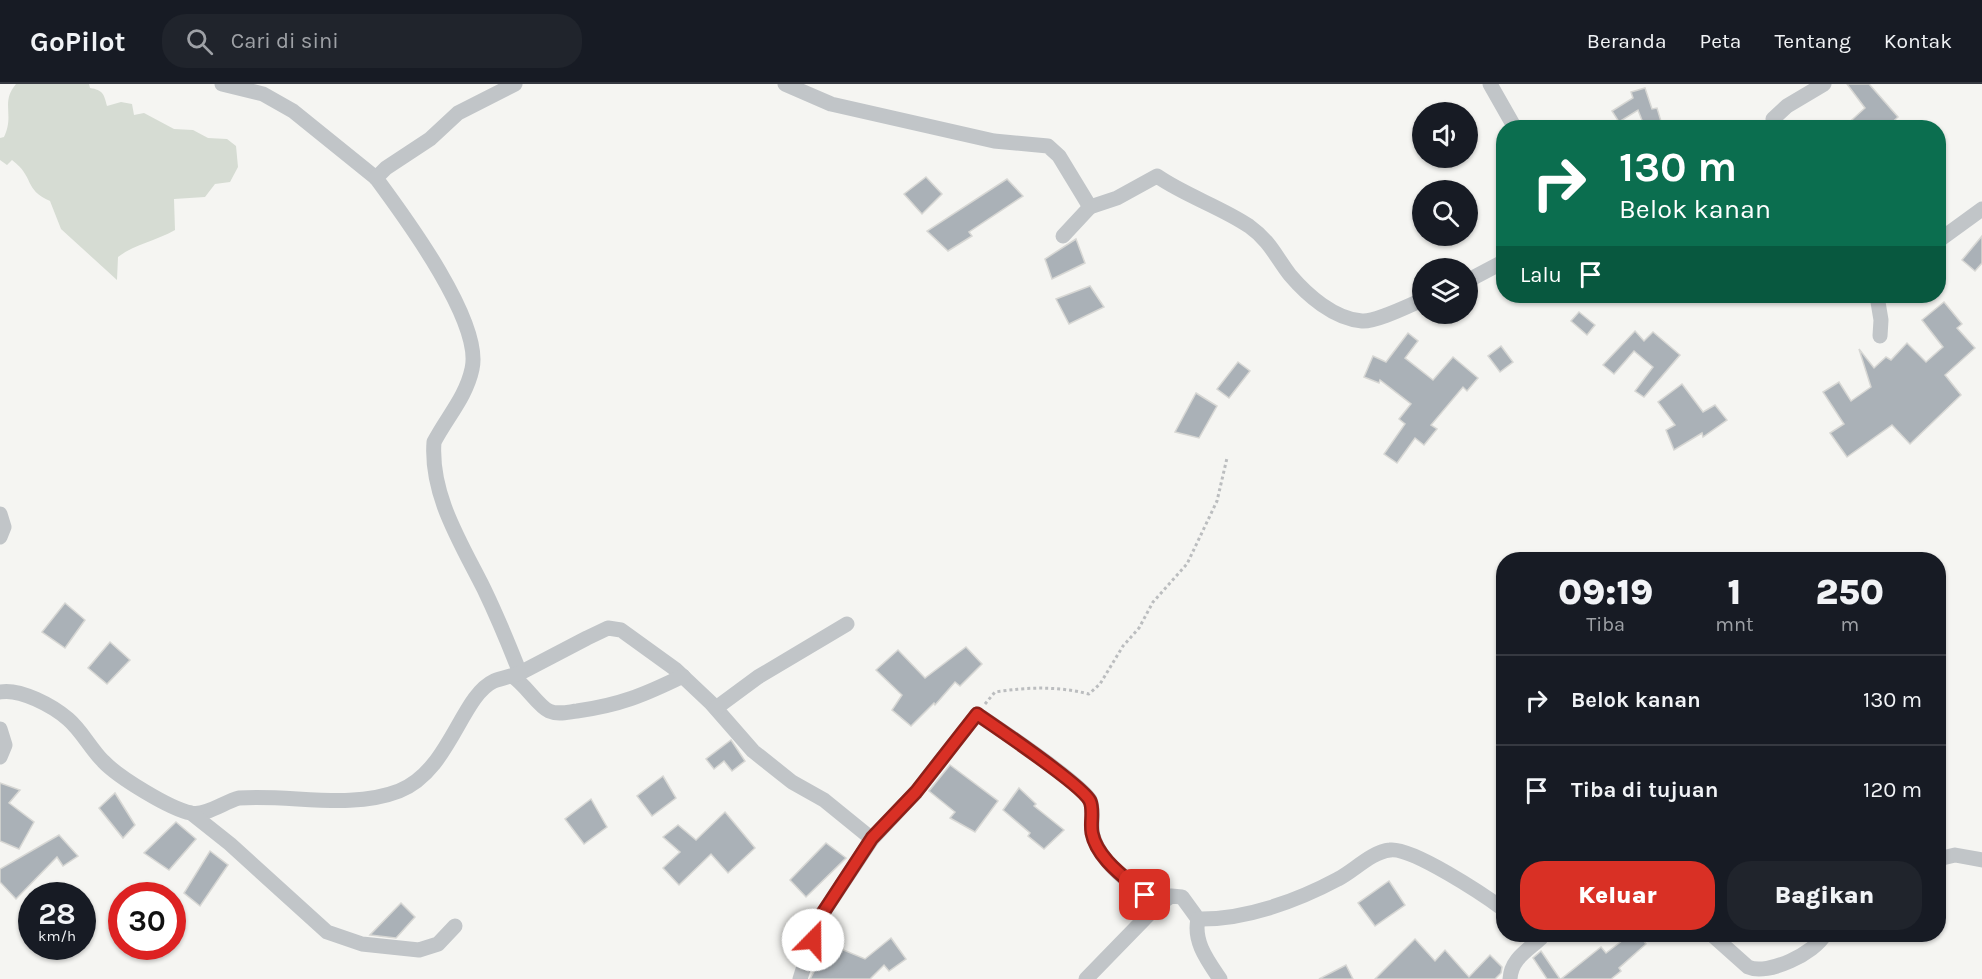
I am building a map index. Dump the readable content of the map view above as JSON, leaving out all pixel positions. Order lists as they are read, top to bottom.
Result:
{
  "page": {
    "header": "GoPilot",
    "search": "Cari di sini",
    "nav": [
      "Beranda",
      "Peta",
      "Tentang",
      "Kontak"
    ],
    "turn": ["130 m", "Belok kanan"],
    "then": "Lalu",
    "eta": [
      "09:19",
      "Tiba",
      "1",
      "mnt",
      "250",
      "m"
    ],
    "list": [
      {
        "name": "Belok kanan",
        "value": "130 m"
      },
      {
        "name": "Tiba di tujuan",
        "value": "120 m"
      }
    ],
    "buttons": ["Keluar", "Bagikan"],
    "speed": "28 km/h",
    "limit": "30"
  }
}
